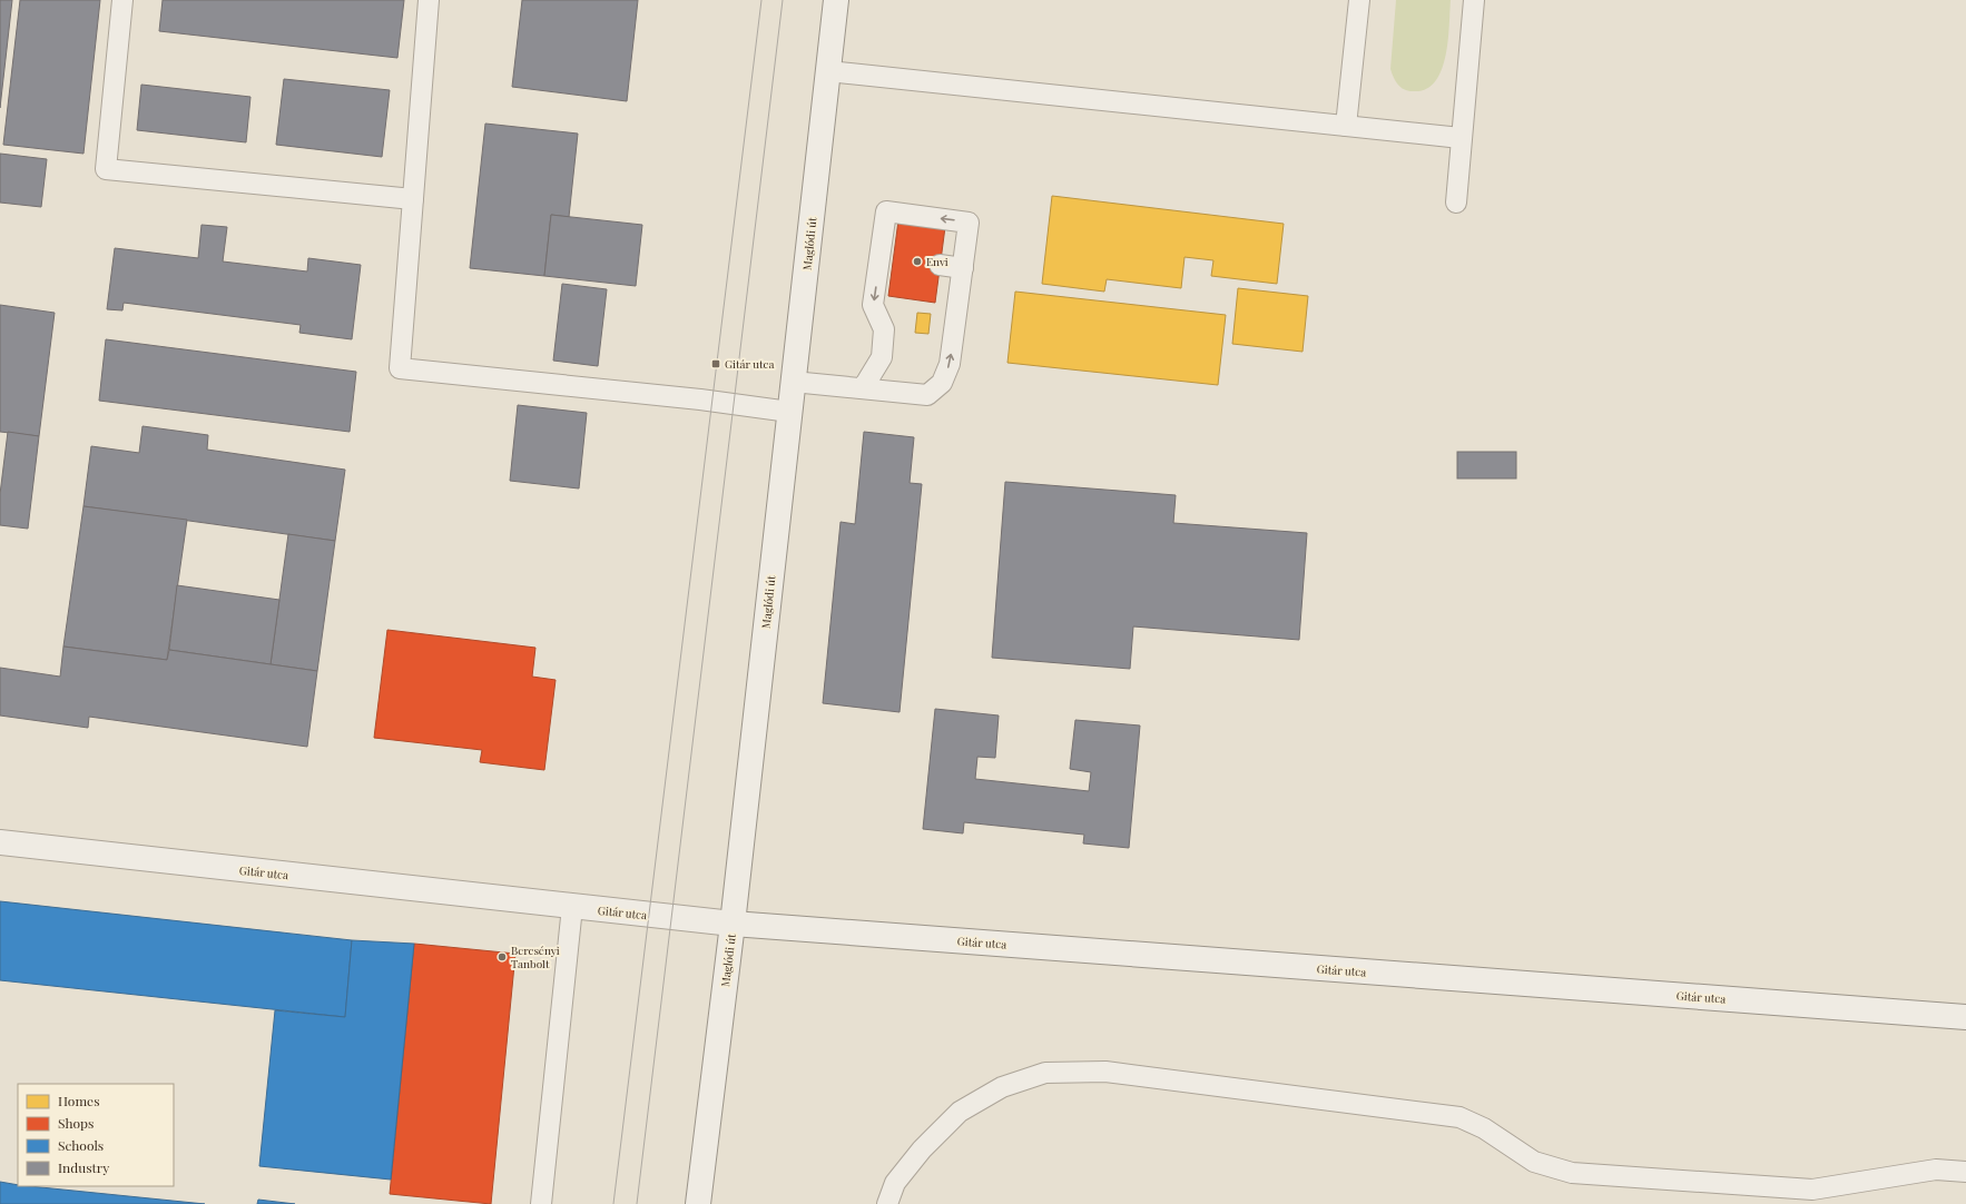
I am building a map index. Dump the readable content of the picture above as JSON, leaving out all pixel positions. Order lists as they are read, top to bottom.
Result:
{
  "streets": {
    "street": ["Maglódi út", "Gitár utca"]
  },
  "crossings": [
    ["Maglódi út", "Gitár utca"]
  ],
  "places": {
    "other": ["Envi", "Bercsényi Tanbolt"],
    "transit": ["Gitár utca"]
  },
  "legend": [
    "Homes",
    "Shops",
    "Schools",
    "Industry"
  ]
}
